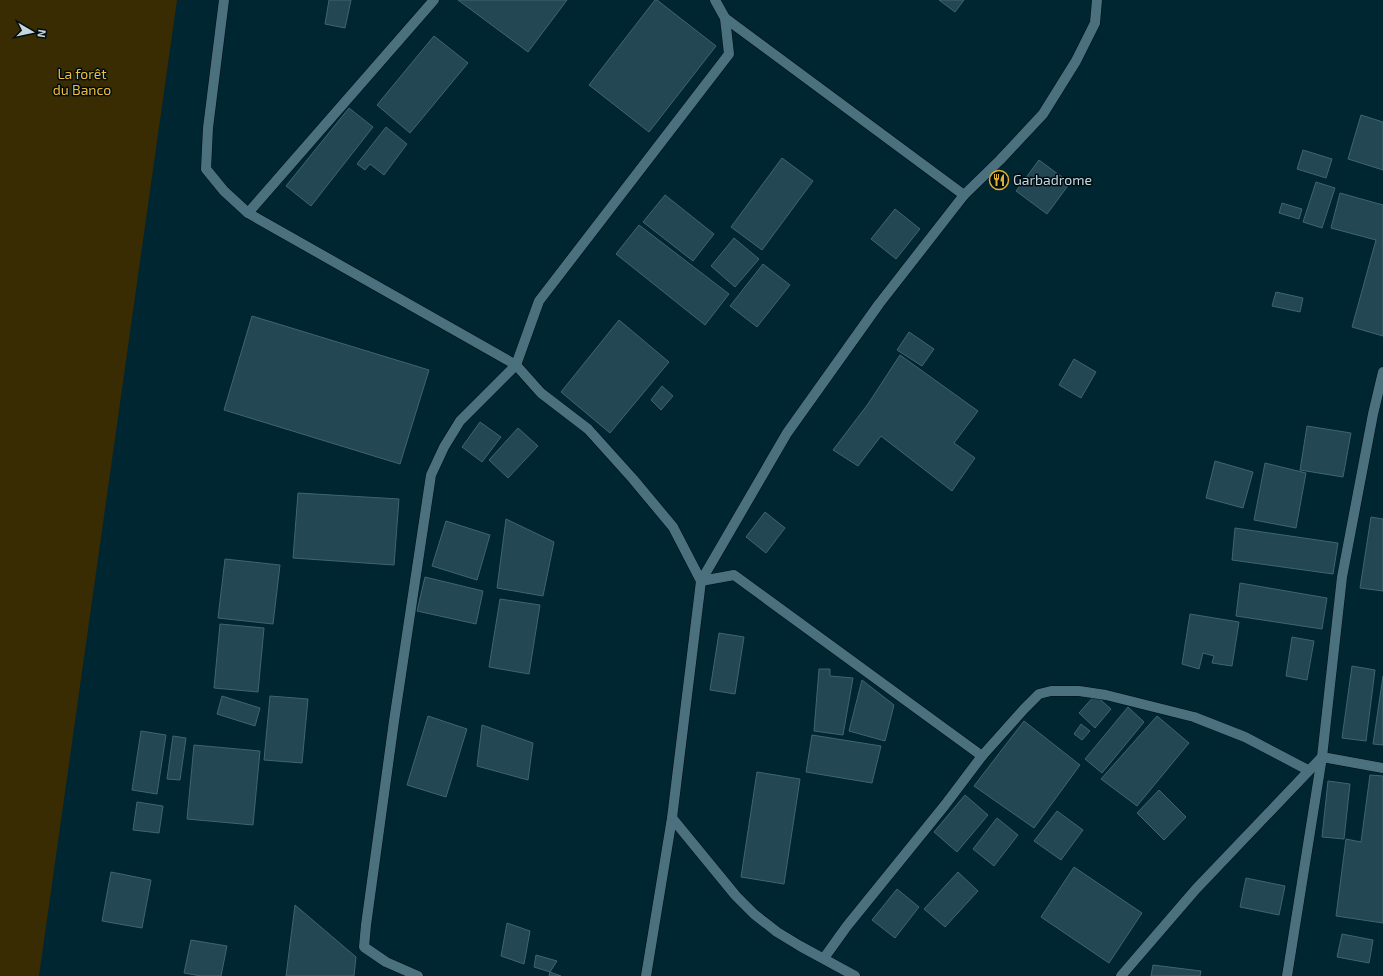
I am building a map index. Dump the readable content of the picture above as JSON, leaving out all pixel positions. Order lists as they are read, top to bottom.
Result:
{
  "parks": ["La forêt du Banco"],
  "places": {
    "restaurant": ["Garbadrome"]
  },
  "north": "right"
}
